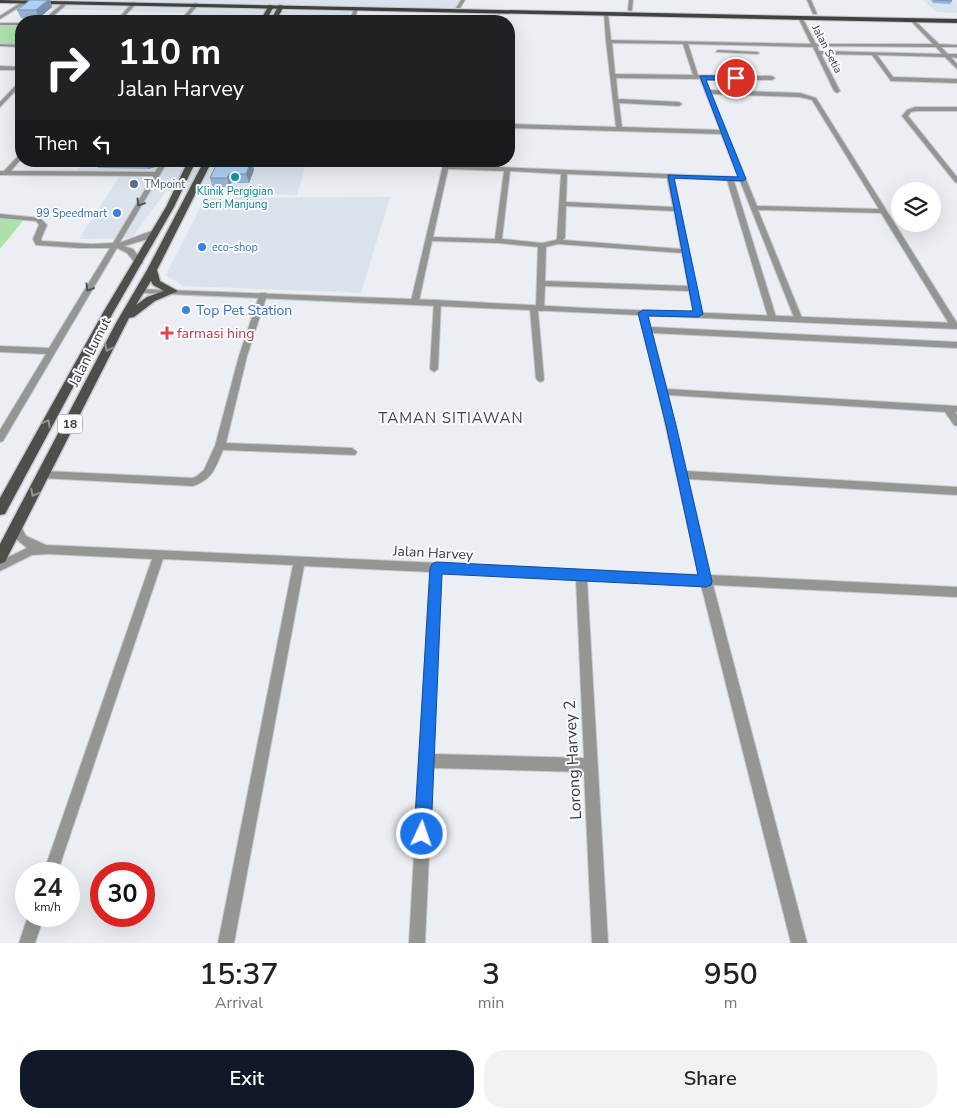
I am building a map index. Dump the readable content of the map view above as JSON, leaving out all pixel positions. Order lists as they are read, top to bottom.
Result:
{
  "streets": {
    "main road": ["Jalan Lumut", "18"],
    "street": ["Jalan Setia", "Jalan Harvey", "Lorong Harvey 2"]
  },
  "crossings": [
    ["Jalan Harvey", "Lorong Harvey 2"]
  ],
  "districts": ["TAMAN SITIAWAN"],
  "places": {
    "other": [
      "Klinik Pergigian Seri Manjung",
      "TMpoint",
      "99 Speedmart",
      "eco-shop",
      "Top Pet Station"
    ],
    "health": ["farmasi hing"]
  },
  "page": {
    "turn": ["110 m", "Jalan Harvey"],
    "then": "Then",
    "speed": "24 km/h",
    "limit": "30",
    "eta": [
      "15:37",
      "Arrival",
      "3",
      "min",
      "950",
      "m"
    ],
    "buttons": ["Exit", "Share"]
  }
}
